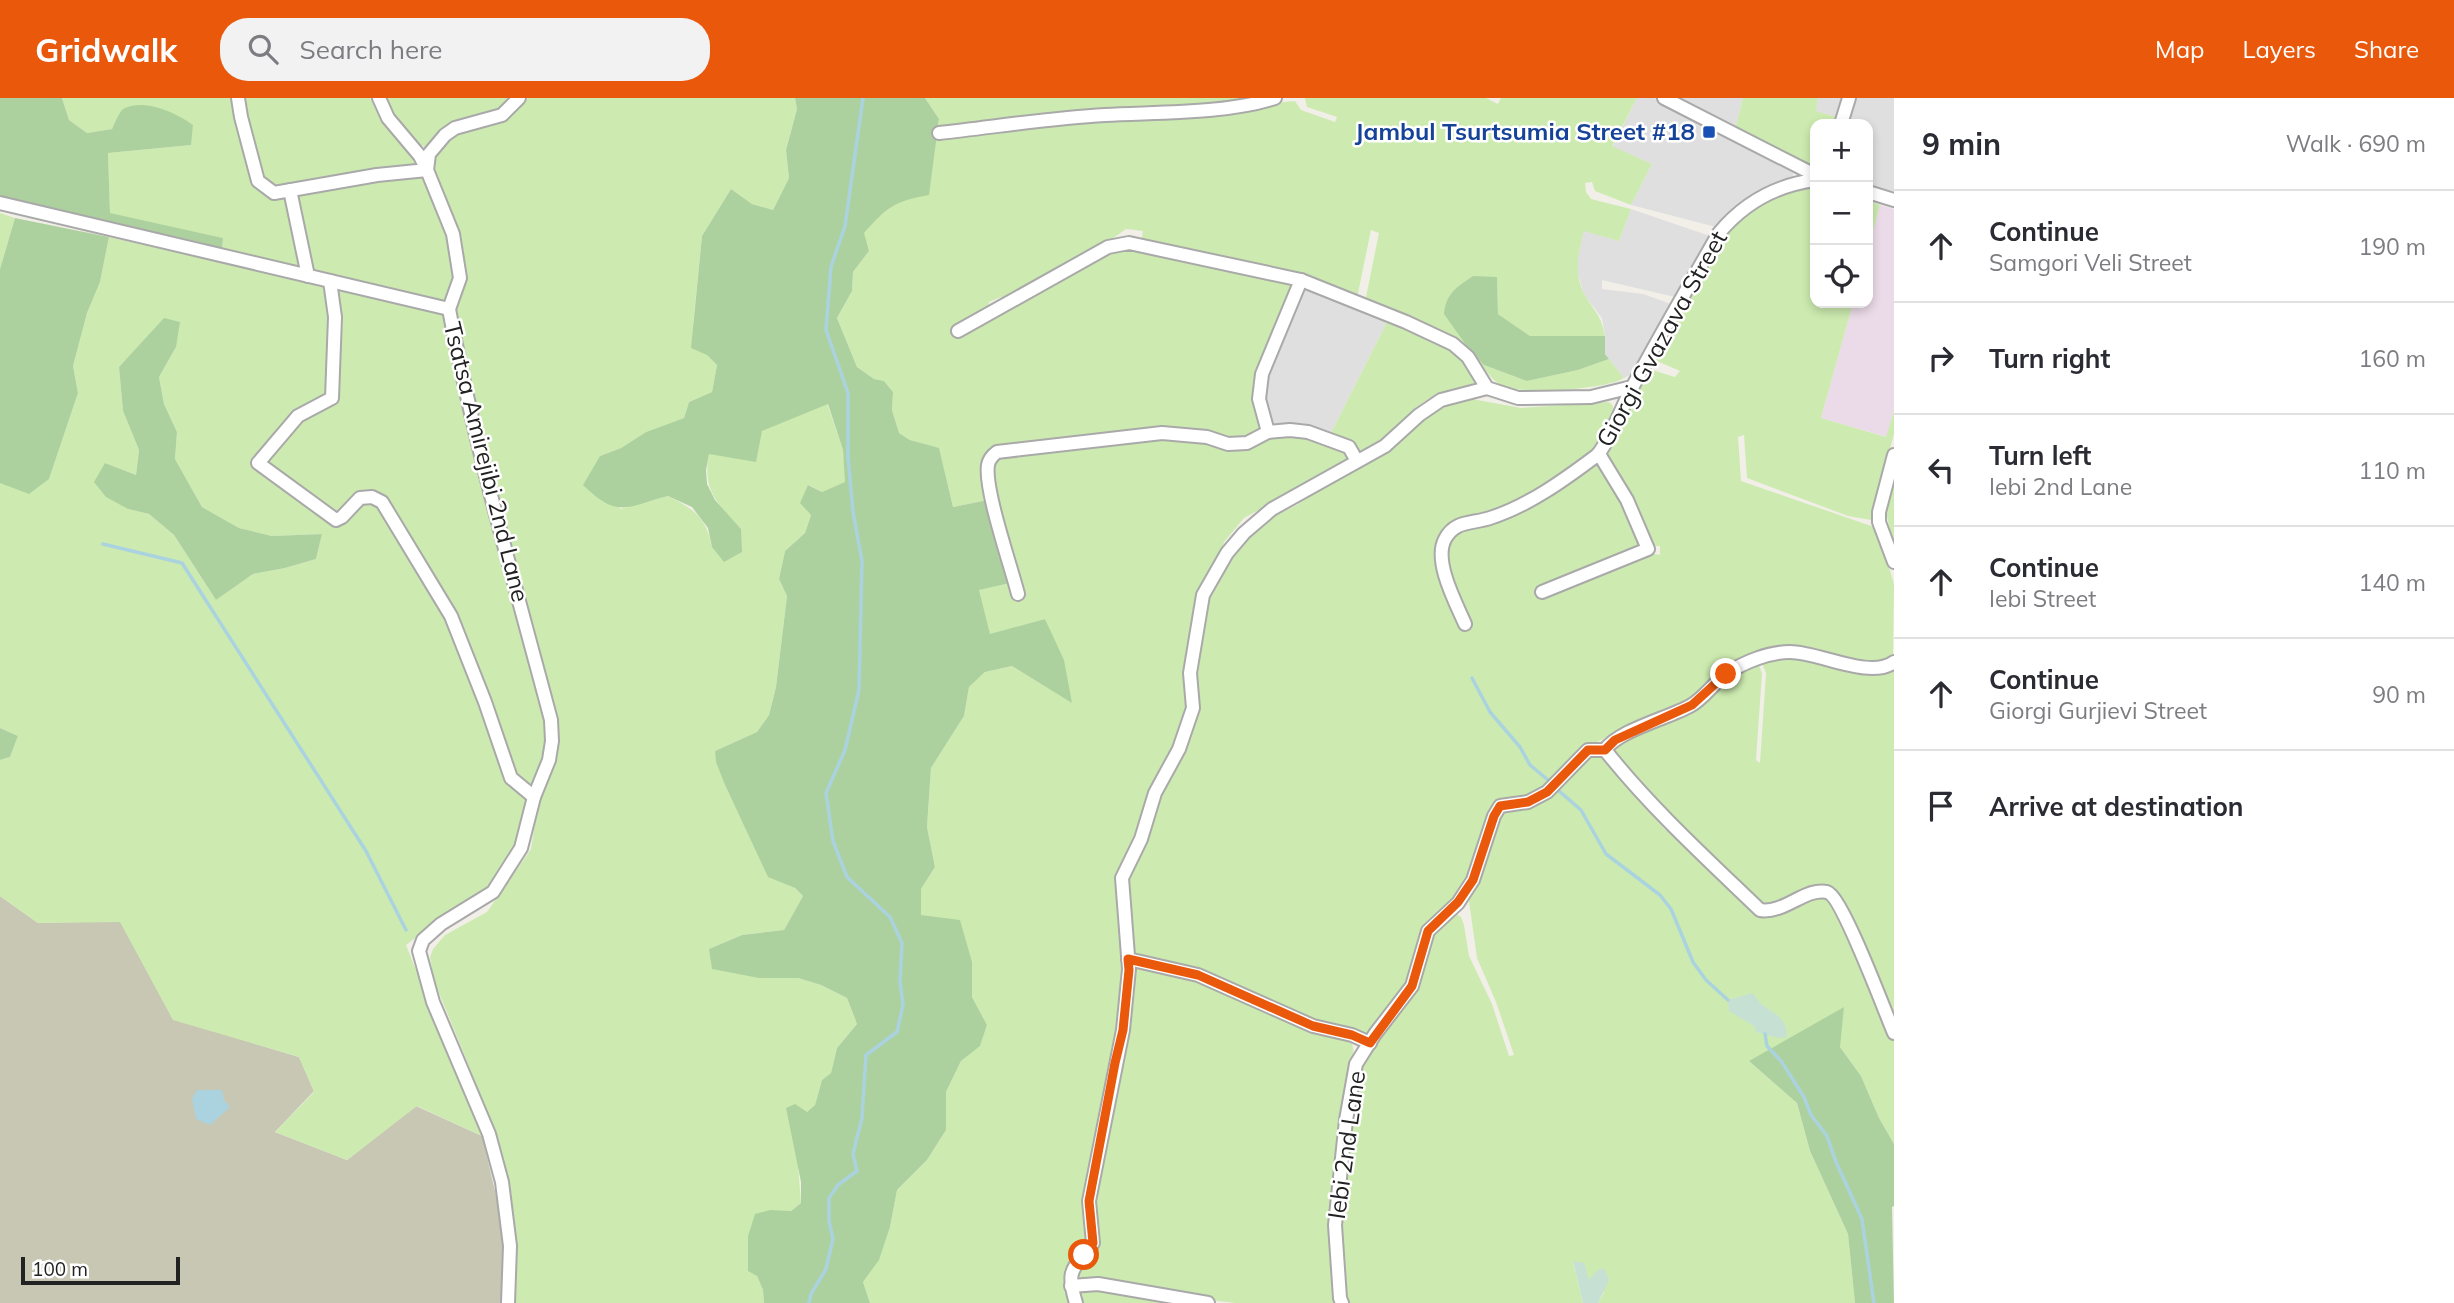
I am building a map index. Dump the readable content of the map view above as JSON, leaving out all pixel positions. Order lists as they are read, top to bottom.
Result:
{
  "streets": {
    "street": ["Giorgi Gvazava Street", "Tsatsa Amirejibi 2nd Lane", "Iebi 2nd Lane"]
  },
  "places": {
    "transit": ["Jambul Tsurtsumia Street #18"]
  },
  "scale_bar": "100 m",
  "page": {
    "header": "Gridwalk",
    "search": "Search here",
    "nav": ["Map", "Layers", "Share"],
    "heading": ["9 min", "Walk · 690 m"],
    "map_buttons": ["+", "−"],
    "list": [
      ["Continue", "Samgori Veli Street", "190 m"],
      ["Turn right", "160 m"],
      ["Turn left", "Iebi 2nd Lane", "110 m"],
      ["Continue", "Iebi Street", "140 m"],
      ["Continue", "Giorgi Gurjievi Street", "90 m"],
      "Arrive at destination"
    ],
    "scale": "100 m"
  }
}
